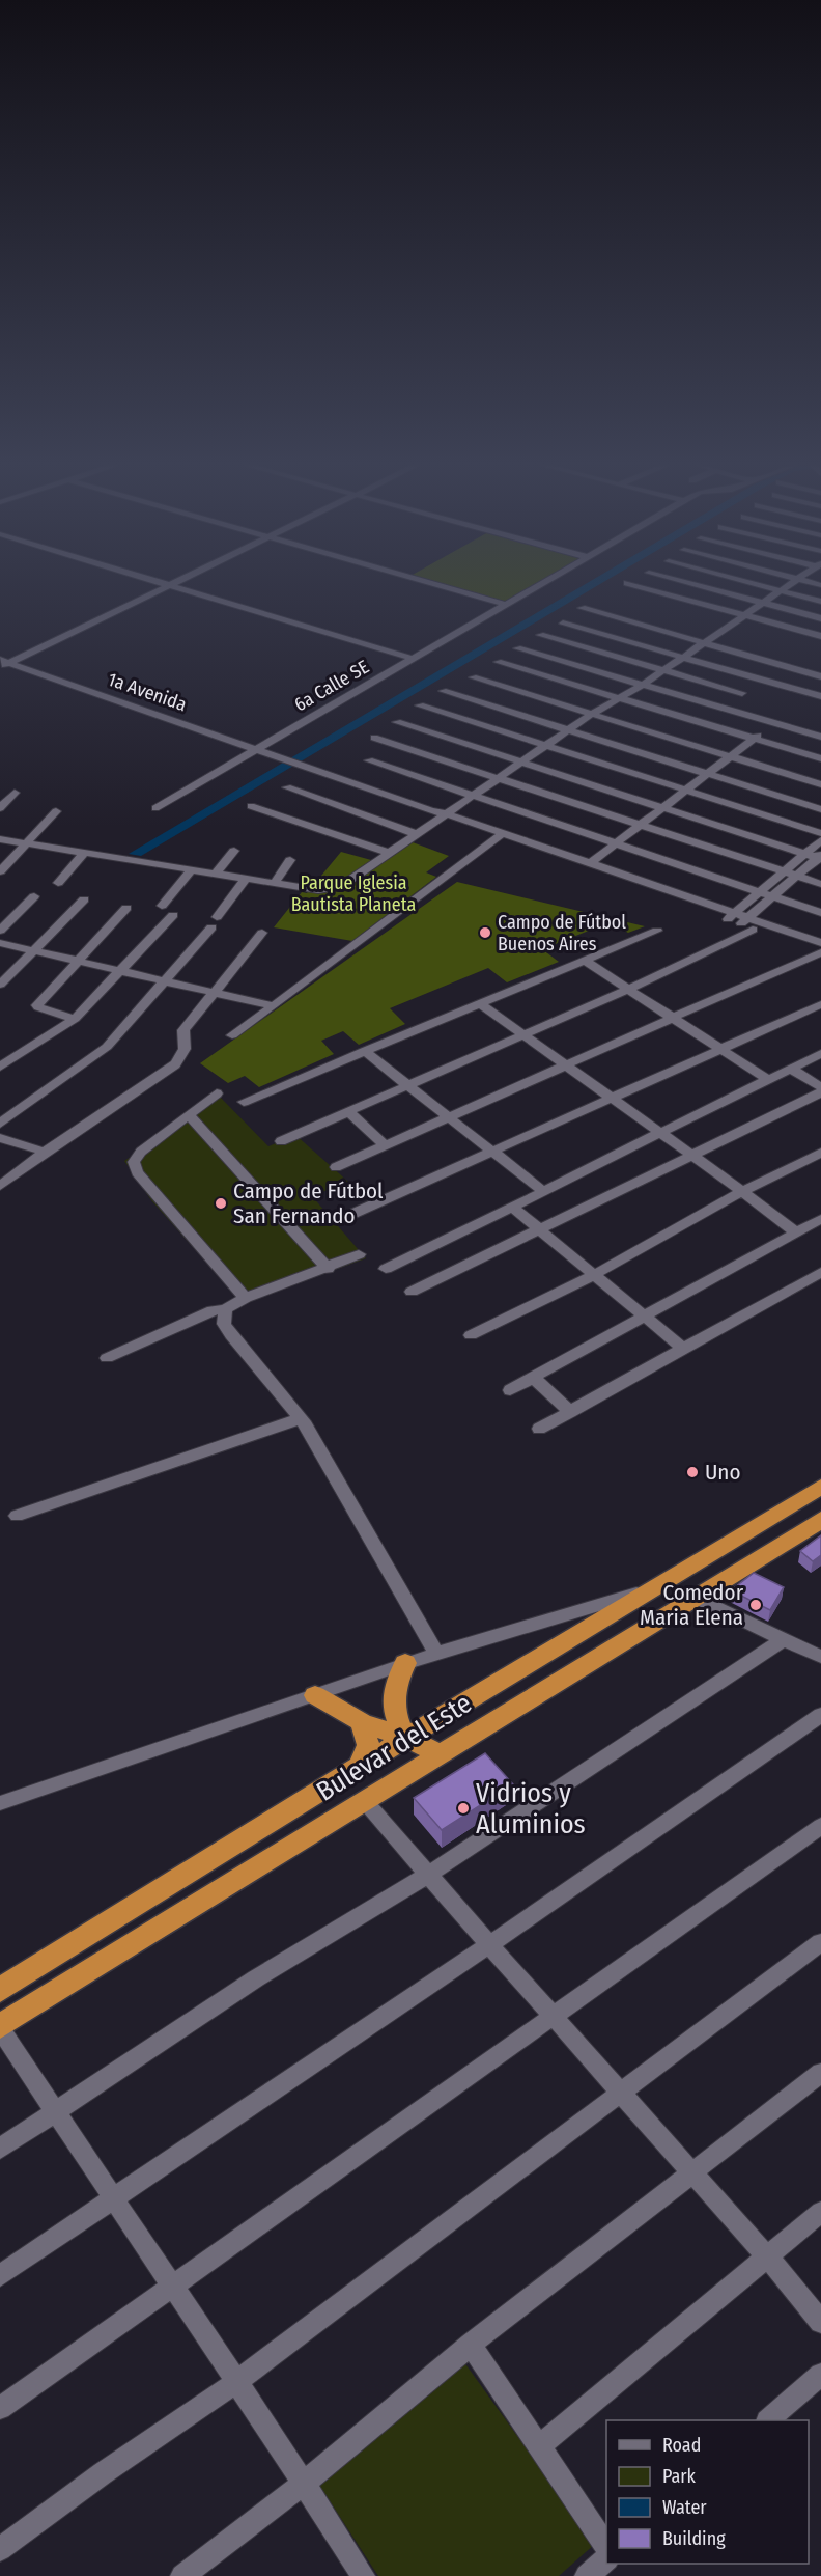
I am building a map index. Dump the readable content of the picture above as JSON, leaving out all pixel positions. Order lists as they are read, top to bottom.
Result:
{
  "streets": {
    "highway": ["Bulevar del Este"],
    "street": ["6a Calle SE", "1a Avenida"]
  },
  "crossings": [
    ["6a Calle SE", "1a Avenida"]
  ],
  "parks": ["Parque Iglesia Bautista Planeta"],
  "places": [
    "Campo de Fútbol Buenos Aires",
    "Campo de Fútbol San Fernando",
    "Uno",
    "Comedor Maria Elena",
    "Vidrios y Aluminios"
  ],
  "legend": [
    "Road",
    "Park",
    "Water",
    "Building"
  ]
}
